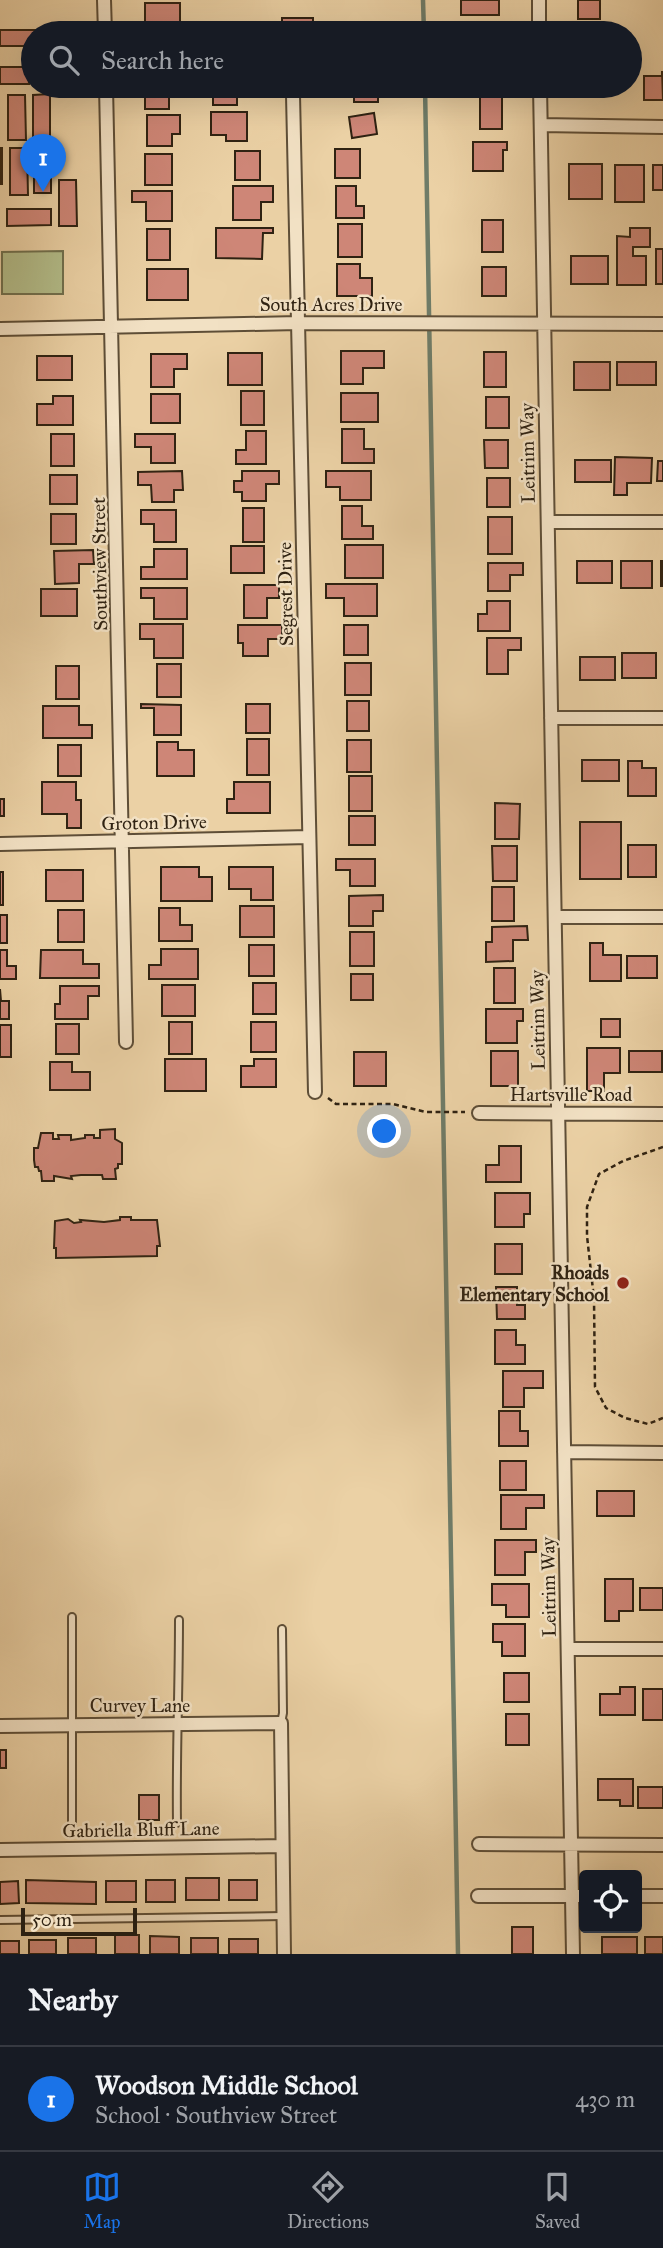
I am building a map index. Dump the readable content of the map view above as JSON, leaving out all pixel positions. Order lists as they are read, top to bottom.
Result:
{
  "streets": {
    "street": [
      "South Acres Drive",
      "Leitrim Way",
      "Southview Street",
      "Segrest Drive",
      "Groton Drive",
      "Hartsville Road",
      "Curvey Lane",
      "Gabriella Bluff Lane"
    ]
  },
  "crossings": [
    ["South Acres Drive", "Leitrim Way"],
    ["South Acres Drive", "Southview Street"],
    ["South Acres Drive", "Segrest Drive"],
    ["Leitrim Way", "Hartsville Road"],
    ["Southview Street", "Groton Drive"],
    ["Segrest Drive", "Groton Drive"]
  ],
  "places": ["Rhoads Elementary School"],
  "scale_bar": "50 m",
  "page": {
    "search": "Search here",
    "pins": "1",
    "scale": "50 m",
    "heading": "Nearby",
    "list": [
      {
        "mark": "1",
        "name": "Woodson Middle School",
        "note": "School · Southview Street",
        "value": "430 m"
      }
    ],
    "nav": ["Map", "Directions", "Saved"]
  }
}
